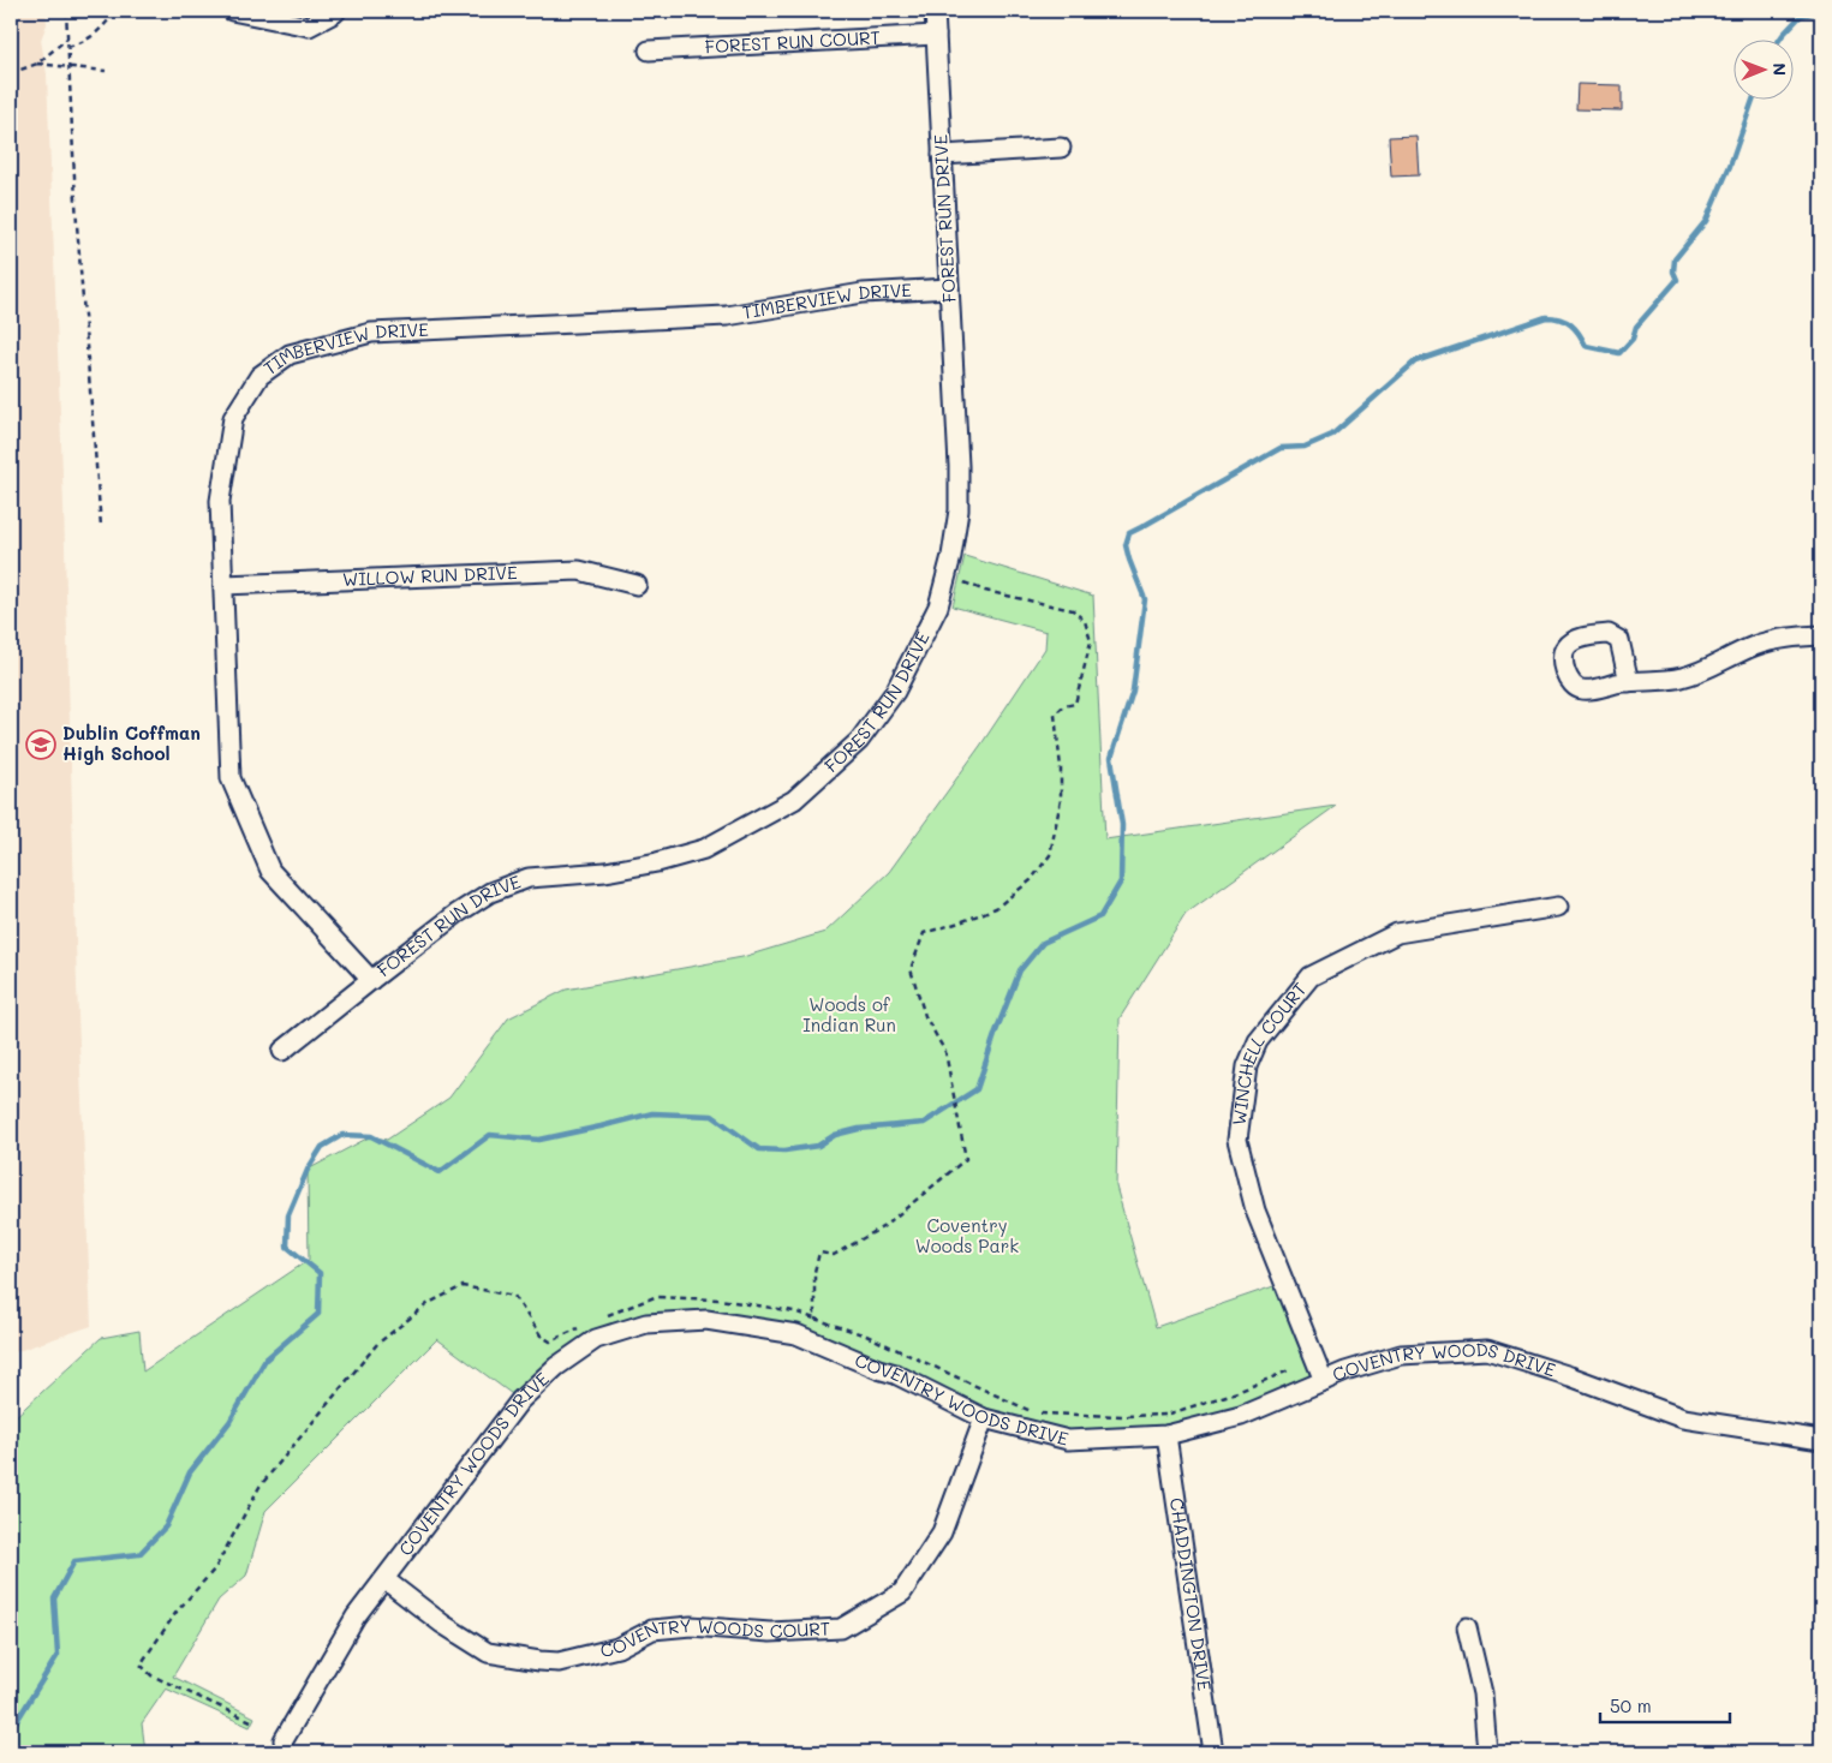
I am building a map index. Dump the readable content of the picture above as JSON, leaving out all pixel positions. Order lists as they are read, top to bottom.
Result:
{
  "streets": {
    "street": [
      "FOREST RUN COURT",
      "FOREST RUN DRIVE",
      "TIMBERVIEW DRIVE",
      "WILLOW RUN DRIVE",
      "WINCHELL COURT",
      "COVENTRY WOODS DRIVE",
      "CHADDINGTON DRIVE",
      "COVENTRY WOODS COURT"
    ]
  },
  "crossings": [
    ["FOREST RUN COURT", "FOREST RUN DRIVE"],
    ["FOREST RUN DRIVE", "TIMBERVIEW DRIVE"],
    ["TIMBERVIEW DRIVE", "WILLOW RUN DRIVE"],
    ["WINCHELL COURT", "COVENTRY WOODS DRIVE"],
    ["COVENTRY WOODS DRIVE", "CHADDINGTON DRIVE"],
    ["COVENTRY WOODS DRIVE", "COVENTRY WOODS COURT"]
  ],
  "parks": ["Woods of Indian Run", "Coventry Woods Park"],
  "places": {
    "school or university": ["Dublin Coffman High School"]
  },
  "scale_bar": "50 m",
  "north": "right"
}
